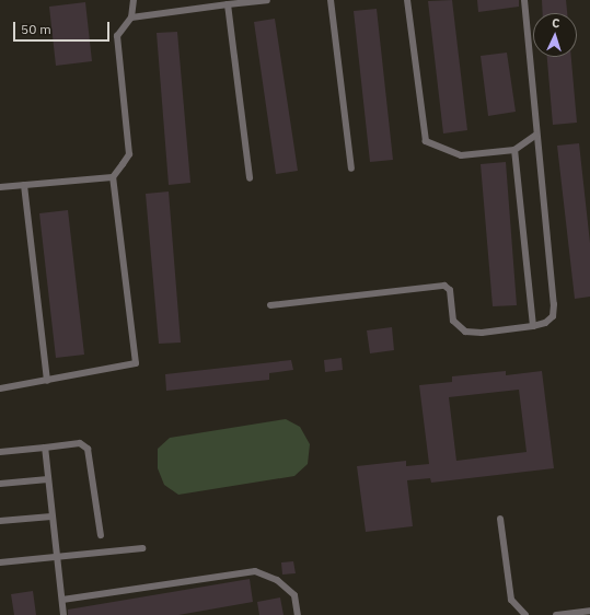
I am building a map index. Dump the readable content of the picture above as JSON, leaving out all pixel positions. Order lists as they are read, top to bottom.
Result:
{
  "scale_bar": "50 m",
  "north": "top"
}
